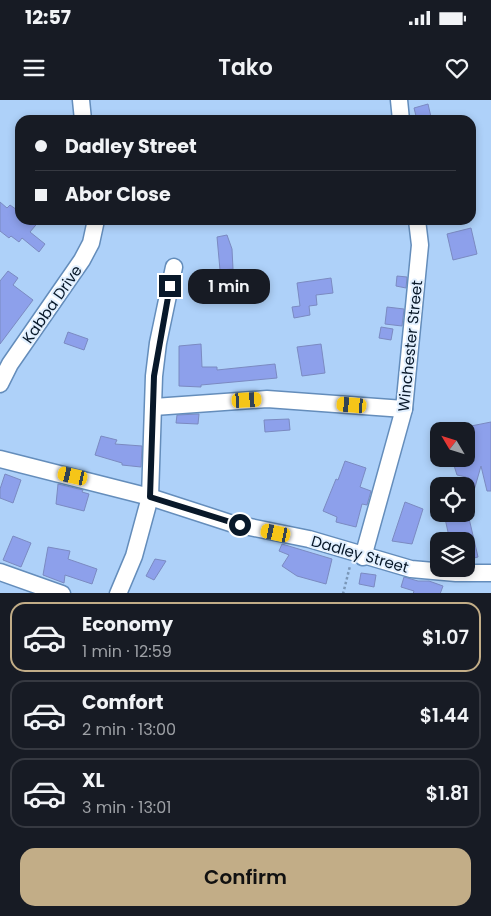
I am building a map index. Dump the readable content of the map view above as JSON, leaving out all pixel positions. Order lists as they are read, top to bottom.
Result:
{
  "streets": {
    "street": ["Kabba Drive", "Winchester Street", "Dadley Street"]
  },
  "crossings": [
    ["Winchester Street", "Dadley Street"]
  ],
  "north": "top left",
  "page": {
    "status": "12:57",
    "header": "Tako",
    "banner": ["Dadley Street", "Abor Close"],
    "bubble": "1 min",
    "list": [
      {
        "name": "Economy",
        "note": "1 min · 12:59",
        "value": "$1.07"
      },
      {
        "name": "Comfort",
        "note": "2 min · 13:00",
        "value": "$1.44"
      },
      {
        "name": "XL",
        "note": "3 min · 13:01",
        "value": "$1.81"
      }
    ],
    "buttons": "Confirm"
  }
}
